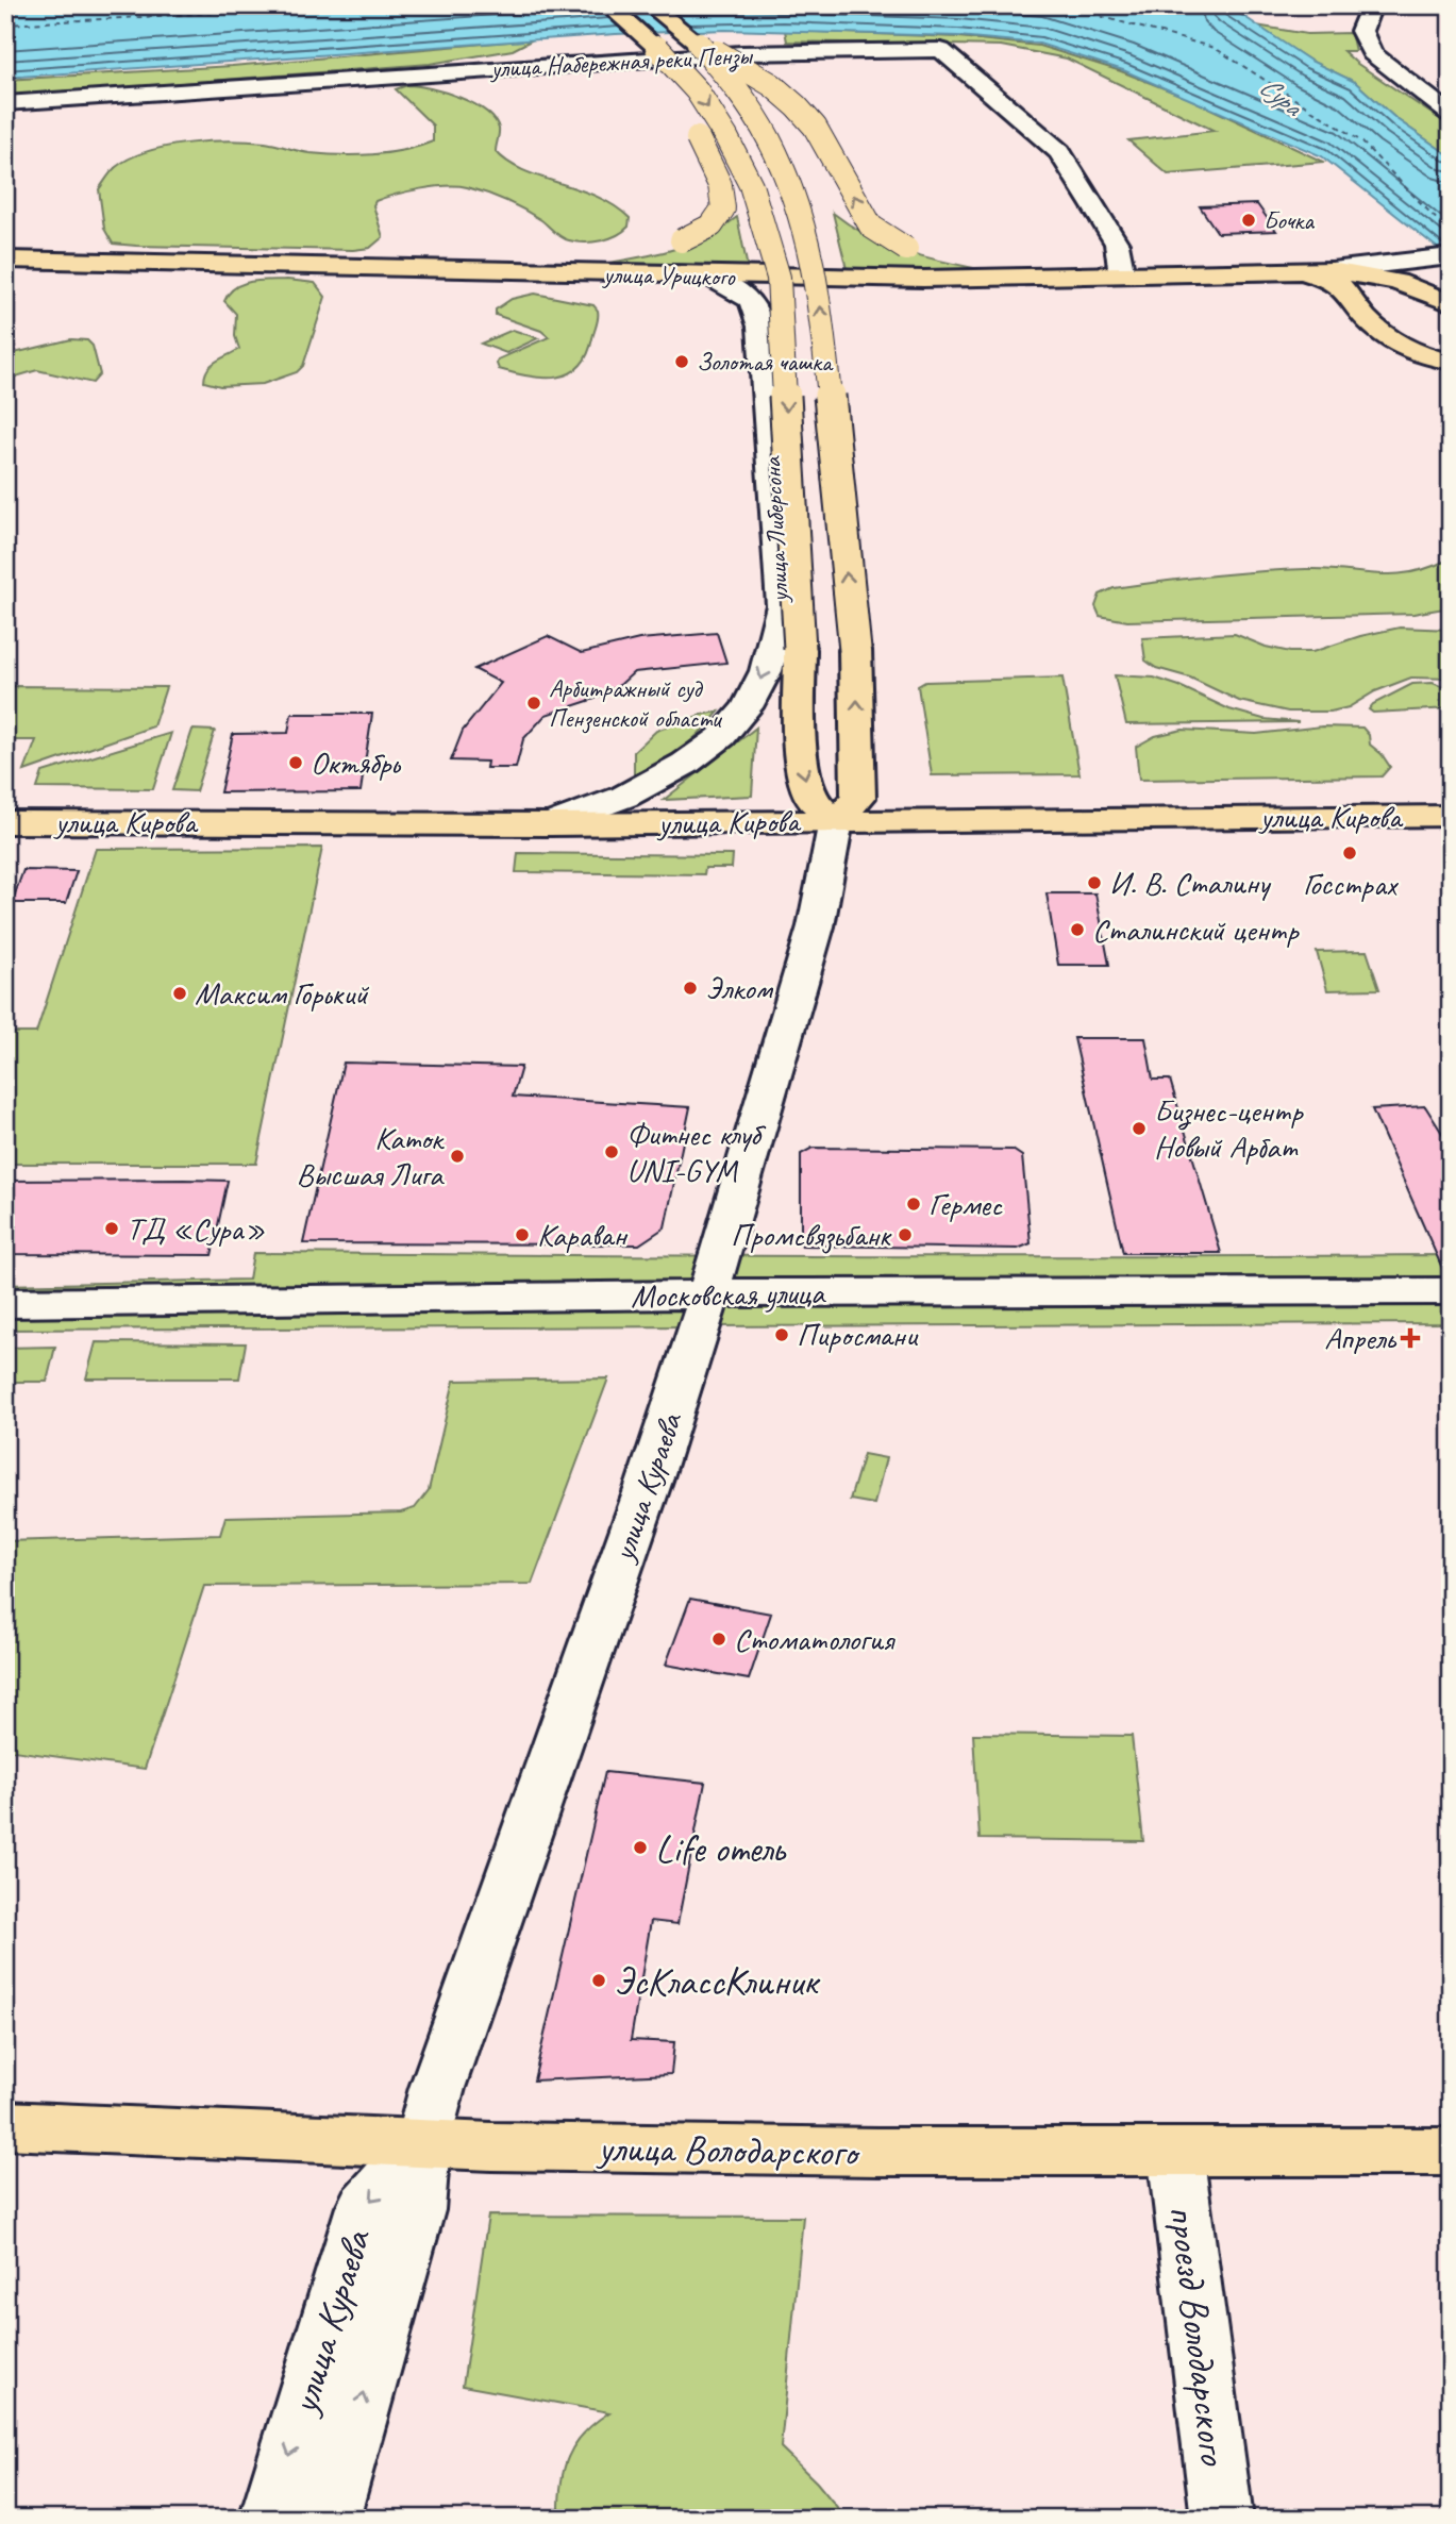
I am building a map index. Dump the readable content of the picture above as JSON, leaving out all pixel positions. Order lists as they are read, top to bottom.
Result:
{
  "streets": {
    "main road": ["улица Урицкого", "улица Кирова", "улица Володарского"],
    "street": [
      "улица Набережная реки Пензы",
      "улица Либерсона",
      "Московская улица",
      "улица Кураева",
      "проезд Володарского"
    ]
  },
  "crossings": [
    ["улица Набережная реки Пензы", "улица Урицкого"],
    ["улица Урицкого", "улица Либерсона"],
    ["улица Либерсона", "улица Кирова"],
    ["улица Кирова", "улица Кураева"],
    ["Московская улица", "улица Кураева"],
    ["улица Кураева", "улица Володарского"],
    ["улица Володарского", "проезд Володарского"]
  ],
  "one_way": ["улица Либерсона"],
  "water": ["Сура"],
  "places": {
    "other": [
      "Бочка",
      "Золотая чашка",
      "Арбитражный суд Пензенской области",
      "Октябрь",
      "Госстрах",
      "И. В. Сталину",
      "Сталинский центр",
      "Элком",
      "Максим Горький",
      "Бизнес-центр Новый Арбат",
      "Фитнес клуб UNI-GYM",
      "Каток Высшая Лига",
      "Гермес",
      "ТД «Сура»",
      "Караван",
      "Промсвязьбанк",
      "Пиросмани",
      "Стоматология",
      "Life отель",
      "ЭсКлассКлиник"
    ],
    "health": ["Апрель"]
  }
}
